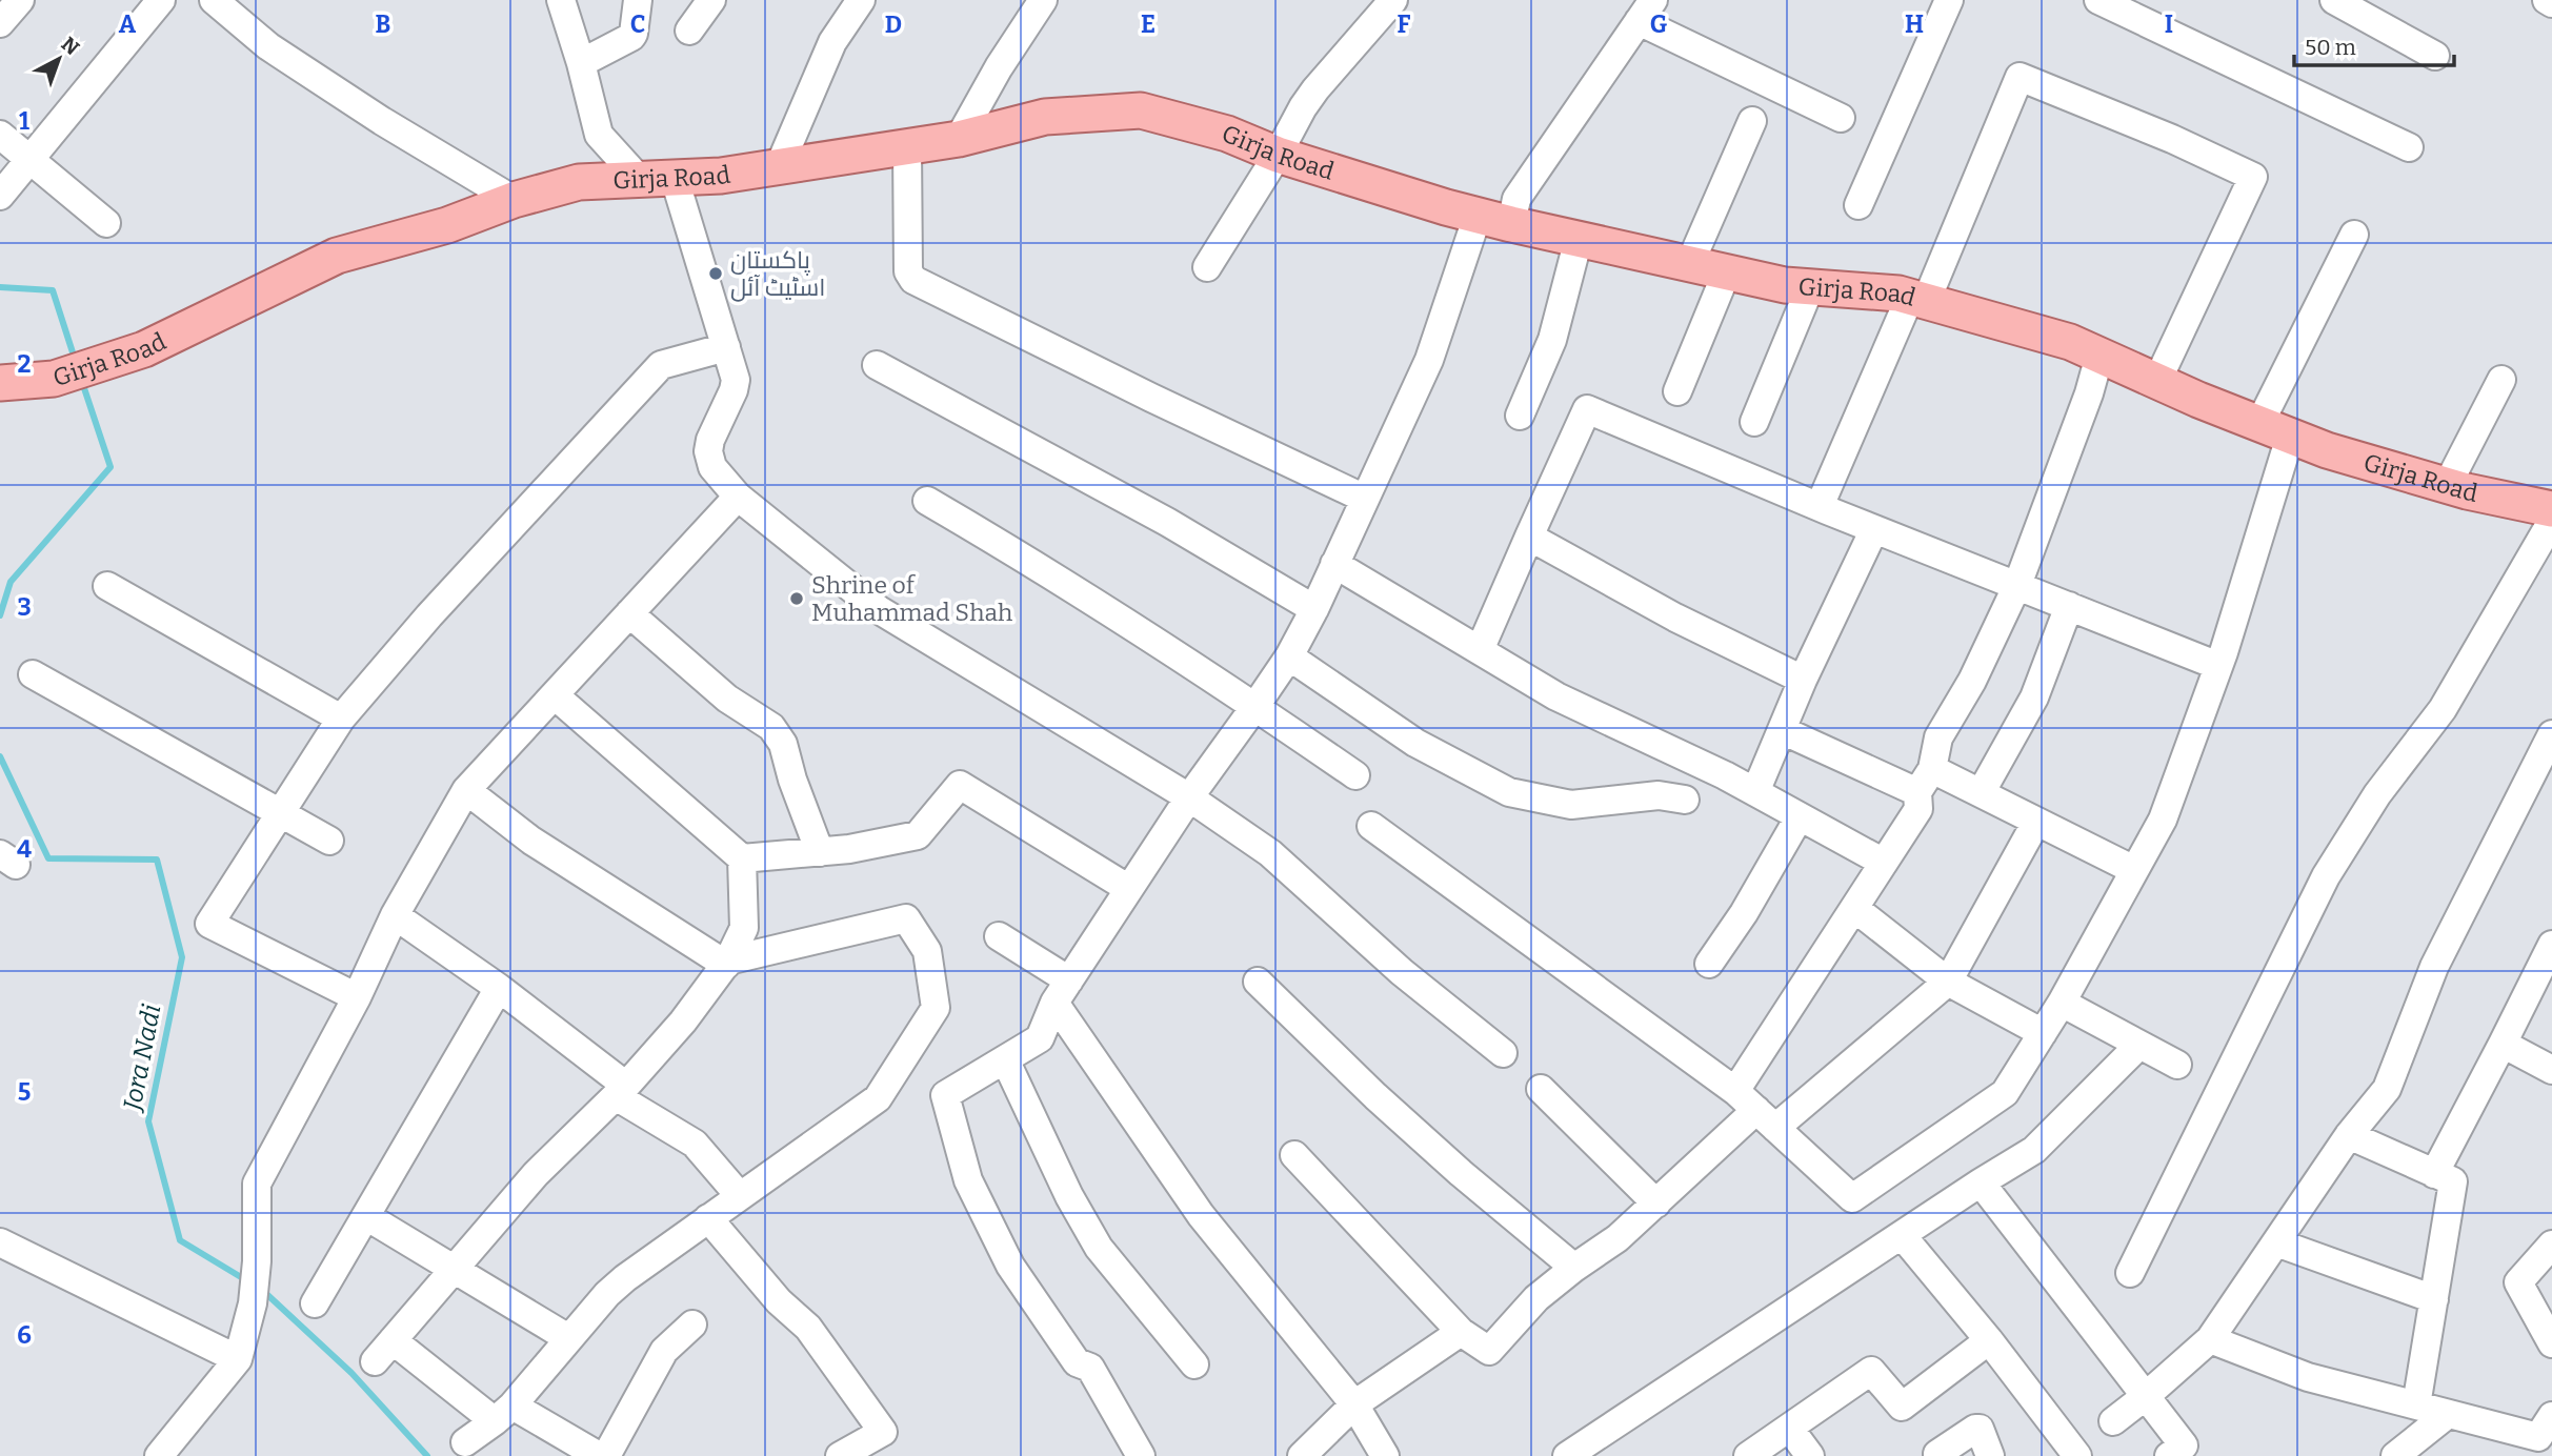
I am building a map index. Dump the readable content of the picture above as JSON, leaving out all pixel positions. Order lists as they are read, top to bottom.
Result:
{
  "streets": {
    "main road": ["Girja Road"]
  },
  "water": ["Jora Nadi"],
  "places": ["پاکستان اسٹیٹ آئل", "Shrine of Muhammad Shah"],
  "scale_bar": "50 m",
  "north": "top right",
  "grid": {
    "columns": [
      "A",
      "B",
      "C",
      "D",
      "E",
      "F",
      "G",
      "H",
      "I"
    ],
    "rows": [
      "1",
      "2",
      "3",
      "4",
      "5",
      "6"
    ]
  }
}
